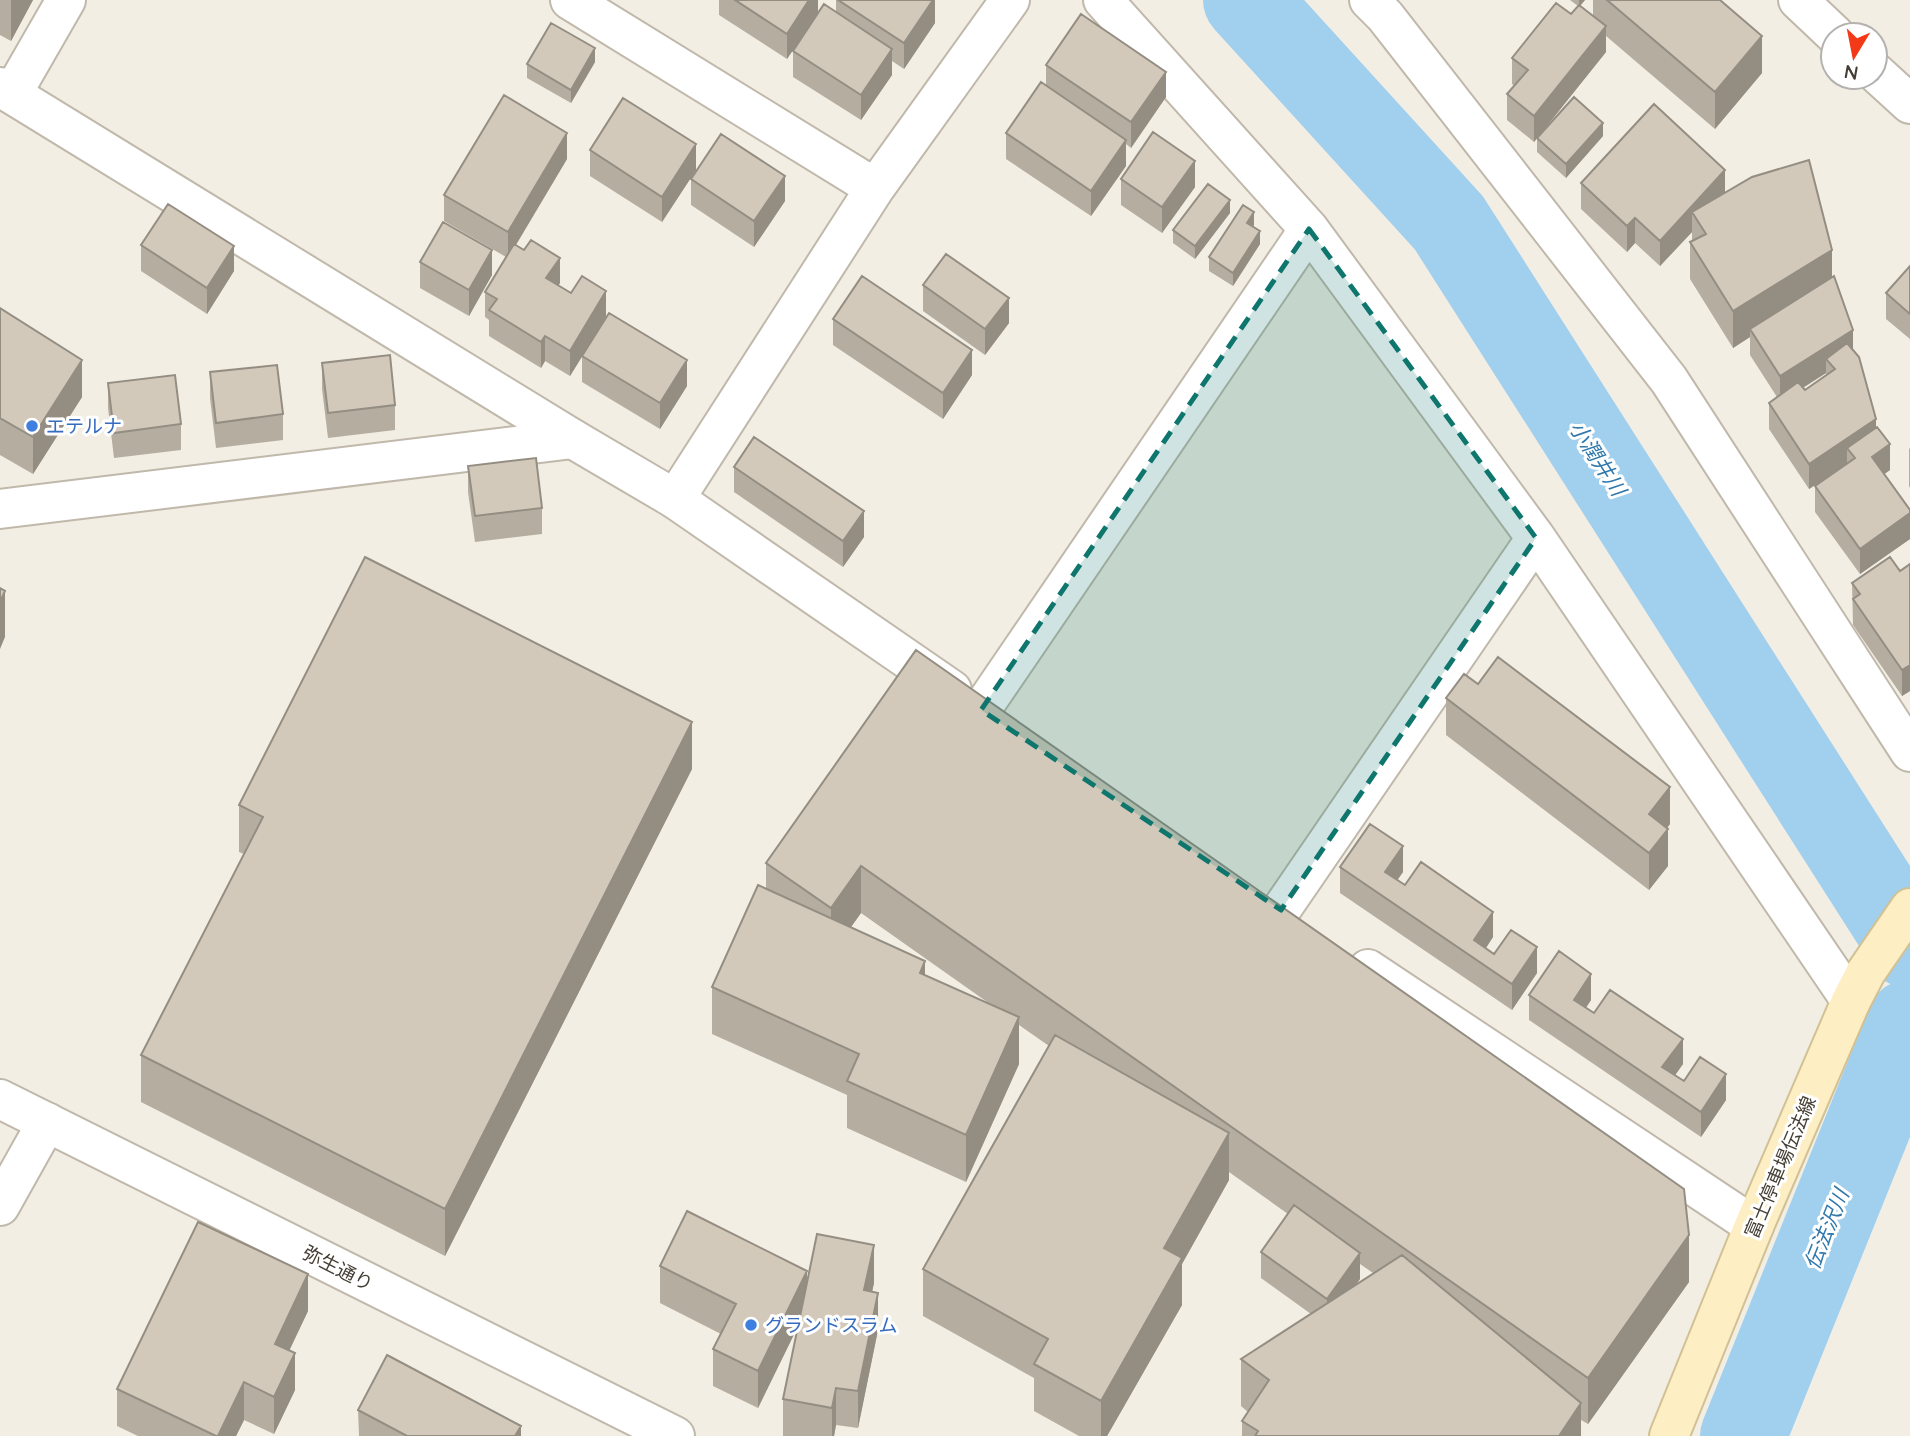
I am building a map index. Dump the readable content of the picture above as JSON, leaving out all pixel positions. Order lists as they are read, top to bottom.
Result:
{
  "streets": {
    "main road": ["富士停車場伝法線"],
    "street": ["弥生通り"]
  },
  "water": ["小潤井川", "伝法沢川"],
  "places": ["エテルナ", "グランドスラム"],
  "north": "bottom"
}
